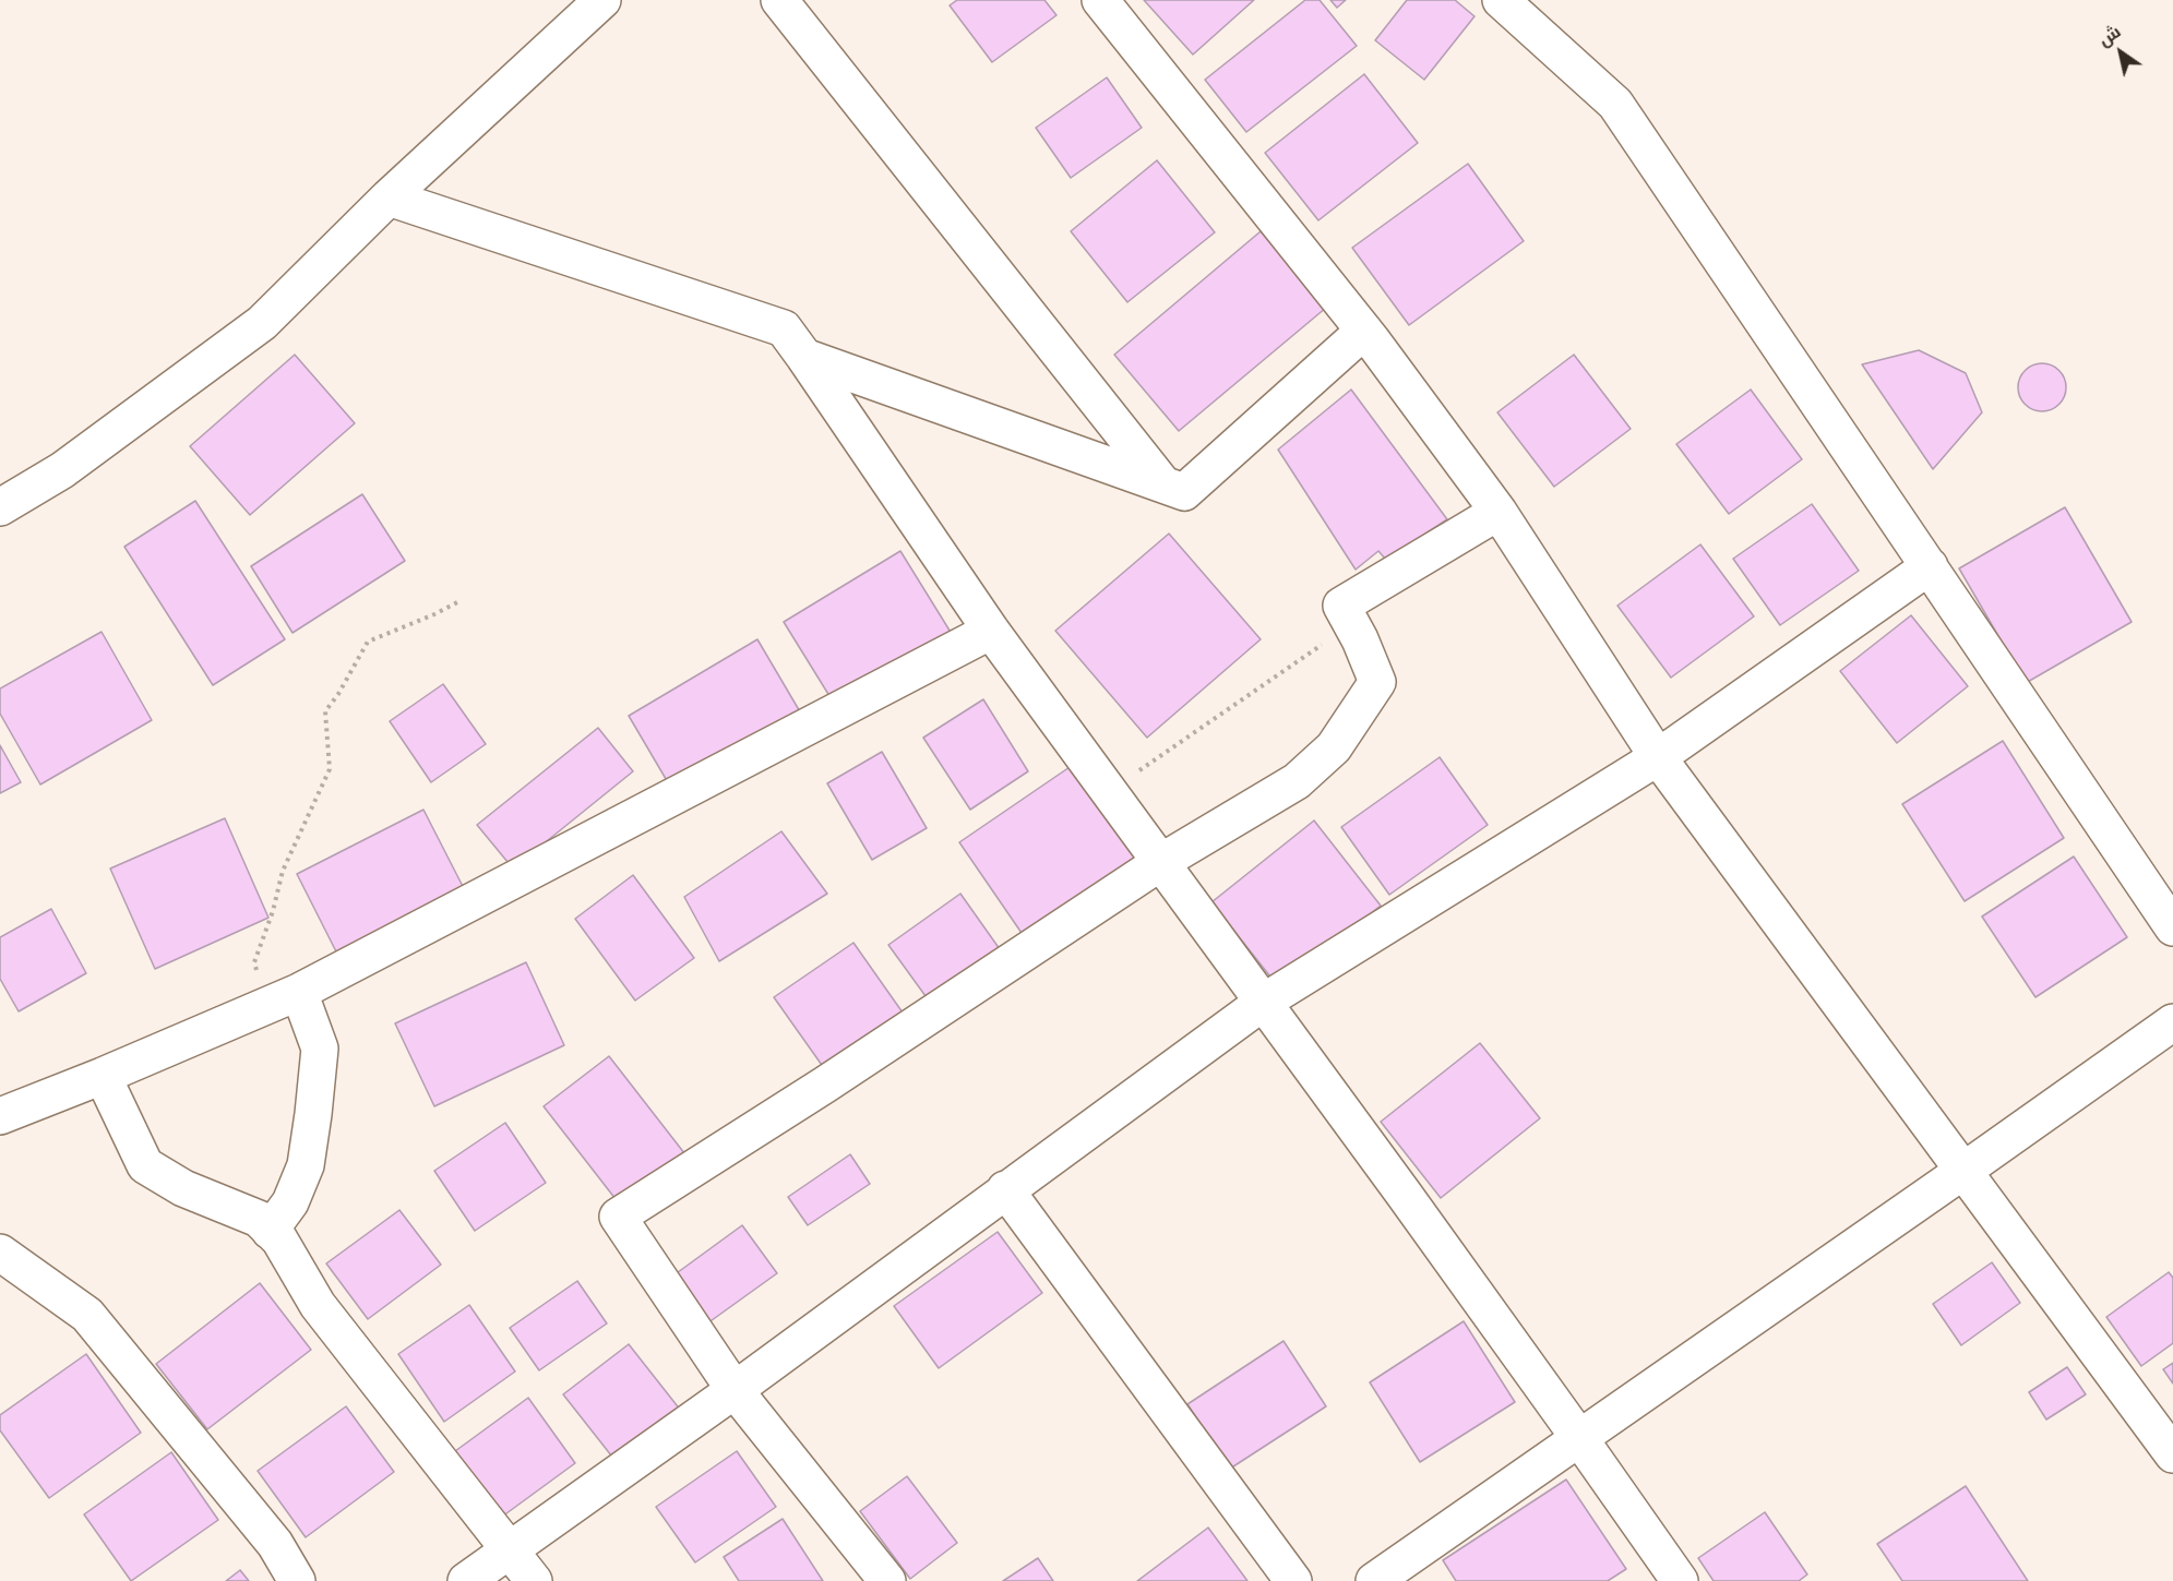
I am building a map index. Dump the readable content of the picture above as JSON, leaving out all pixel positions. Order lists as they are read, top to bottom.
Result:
{
  "north": "top left"
}
